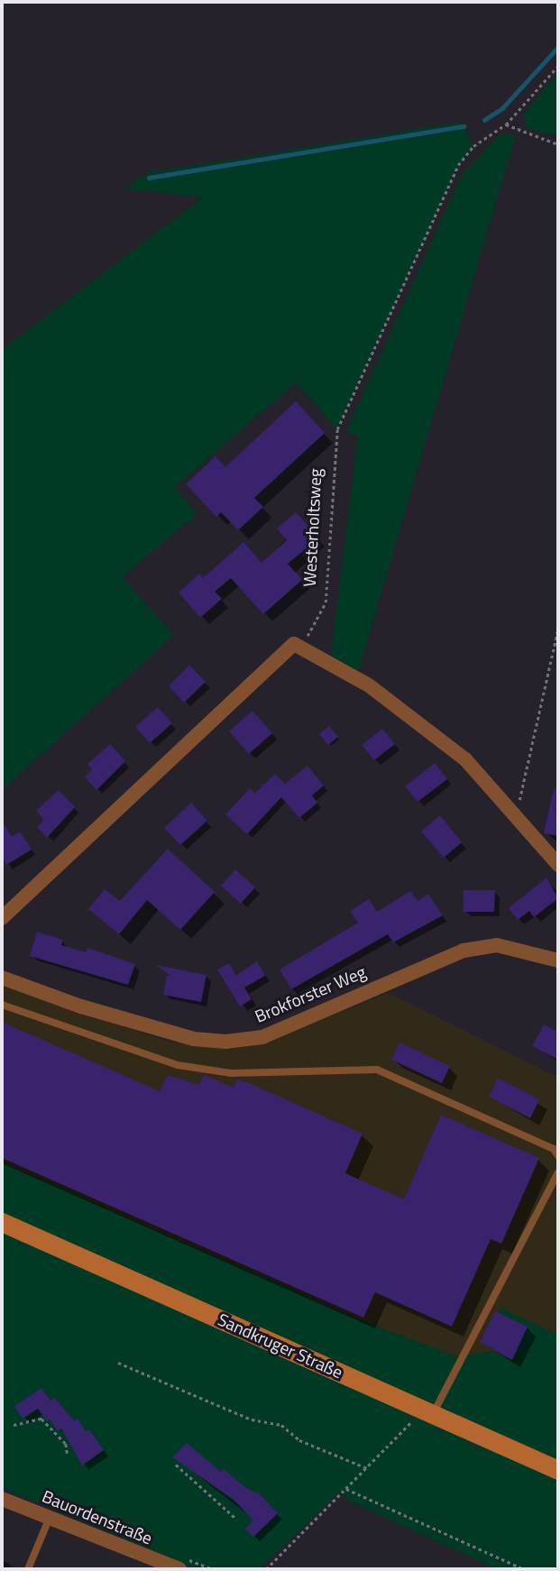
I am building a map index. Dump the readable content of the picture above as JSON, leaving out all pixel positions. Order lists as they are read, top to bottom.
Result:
{
  "streets": {
    "street": ["Brokforster Weg", "Sandkruger Straße", "Bauordenstraße"],
    "path": ["Westerholtsweg"]
  }
}
